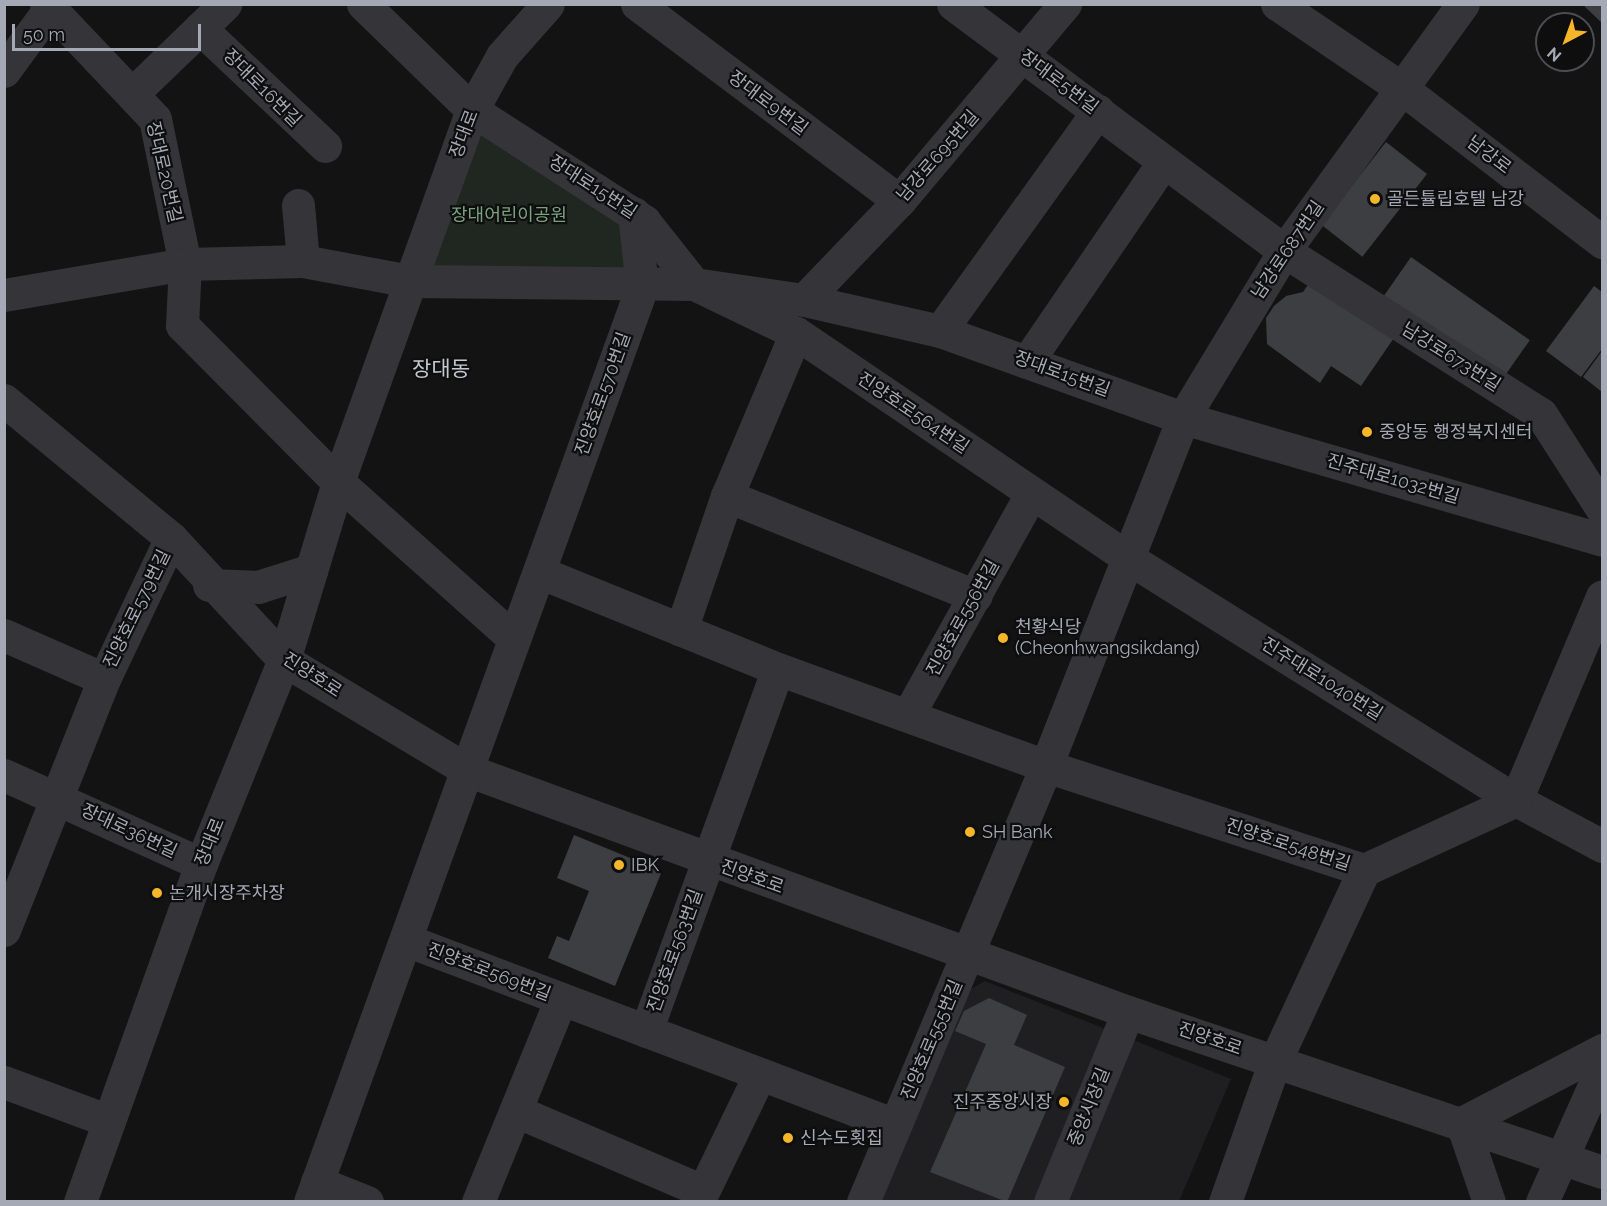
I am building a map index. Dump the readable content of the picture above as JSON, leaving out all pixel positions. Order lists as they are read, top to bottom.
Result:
{
  "streets": {
    "street": [
      "장대로5번길",
      "장대로16번길",
      "장대로9번길",
      "장대로",
      "남강로",
      "남강로695번길",
      "장대로20번길",
      "장대로15번길",
      "남강로687번길",
      "남강로673번길",
      "진양호로570번길",
      "진양호로564번길",
      "진주대로1032번길",
      "진양호로579번길",
      "진양호로556번길",
      "진양호로",
      "진주대로1040번길",
      "장대로36번길",
      "진양호로548번길",
      "진양호로563번길",
      "진양호로569번길",
      "진양호로555번길",
      "중앙시장길"
    ]
  },
  "crossings": [
    ["장대로5번길", "남강로695번길"],
    ["장대로5번길", "남강로687번길"],
    ["장대로5번길", "남강로673번길"],
    ["장대로9번길", "남강로695번길"],
    ["장대로", "장대로15번길"],
    ["장대로", "진양호로"],
    ["장대로", "장대로36번길"],
    ["남강로", "남강로687번길"],
    ["남강로695번길", "장대로15번길"],
    ["장대로15번길", "남강로687번길"],
    ["장대로15번길", "진양호로570번길"],
    ["장대로15번길", "진양호로564번길"],
    ["장대로15번길", "진주대로1032번길"],
    ["남강로687번길", "남강로673번길"],
    ["남강로687번길", "진주대로1032번길"],
    ["진양호로570번길", "진양호로"],
    ["진양호로570번길", "진양호로569번길"],
    ["진양호로564번길", "진양호로556번길"],
    ["진양호로579번길", "진양호로"],
    ["진양호로579번길", "장대로36번길"],
    ["진양호로", "진양호로548번길"],
    ["진양호로", "진양호로563번길"],
    ["진양호로", "진양호로569번길"],
    ["진양호로", "진양호로555번길"],
    ["진양호로", "중앙시장길"]
  ],
  "districts": ["장대동"],
  "parks": ["장대어린이공원"],
  "places": [
    "골든튤립호텔 남강",
    "중앙동 행정복지센터",
    "천황식당 (Cheonhwangsikdang)",
    "SH Bank",
    "IBK",
    "논개시장주차장",
    "진주중앙시장",
    "신수도횟집"
  ],
  "scale_bar": "50 m",
  "north": "bottom left"
}
